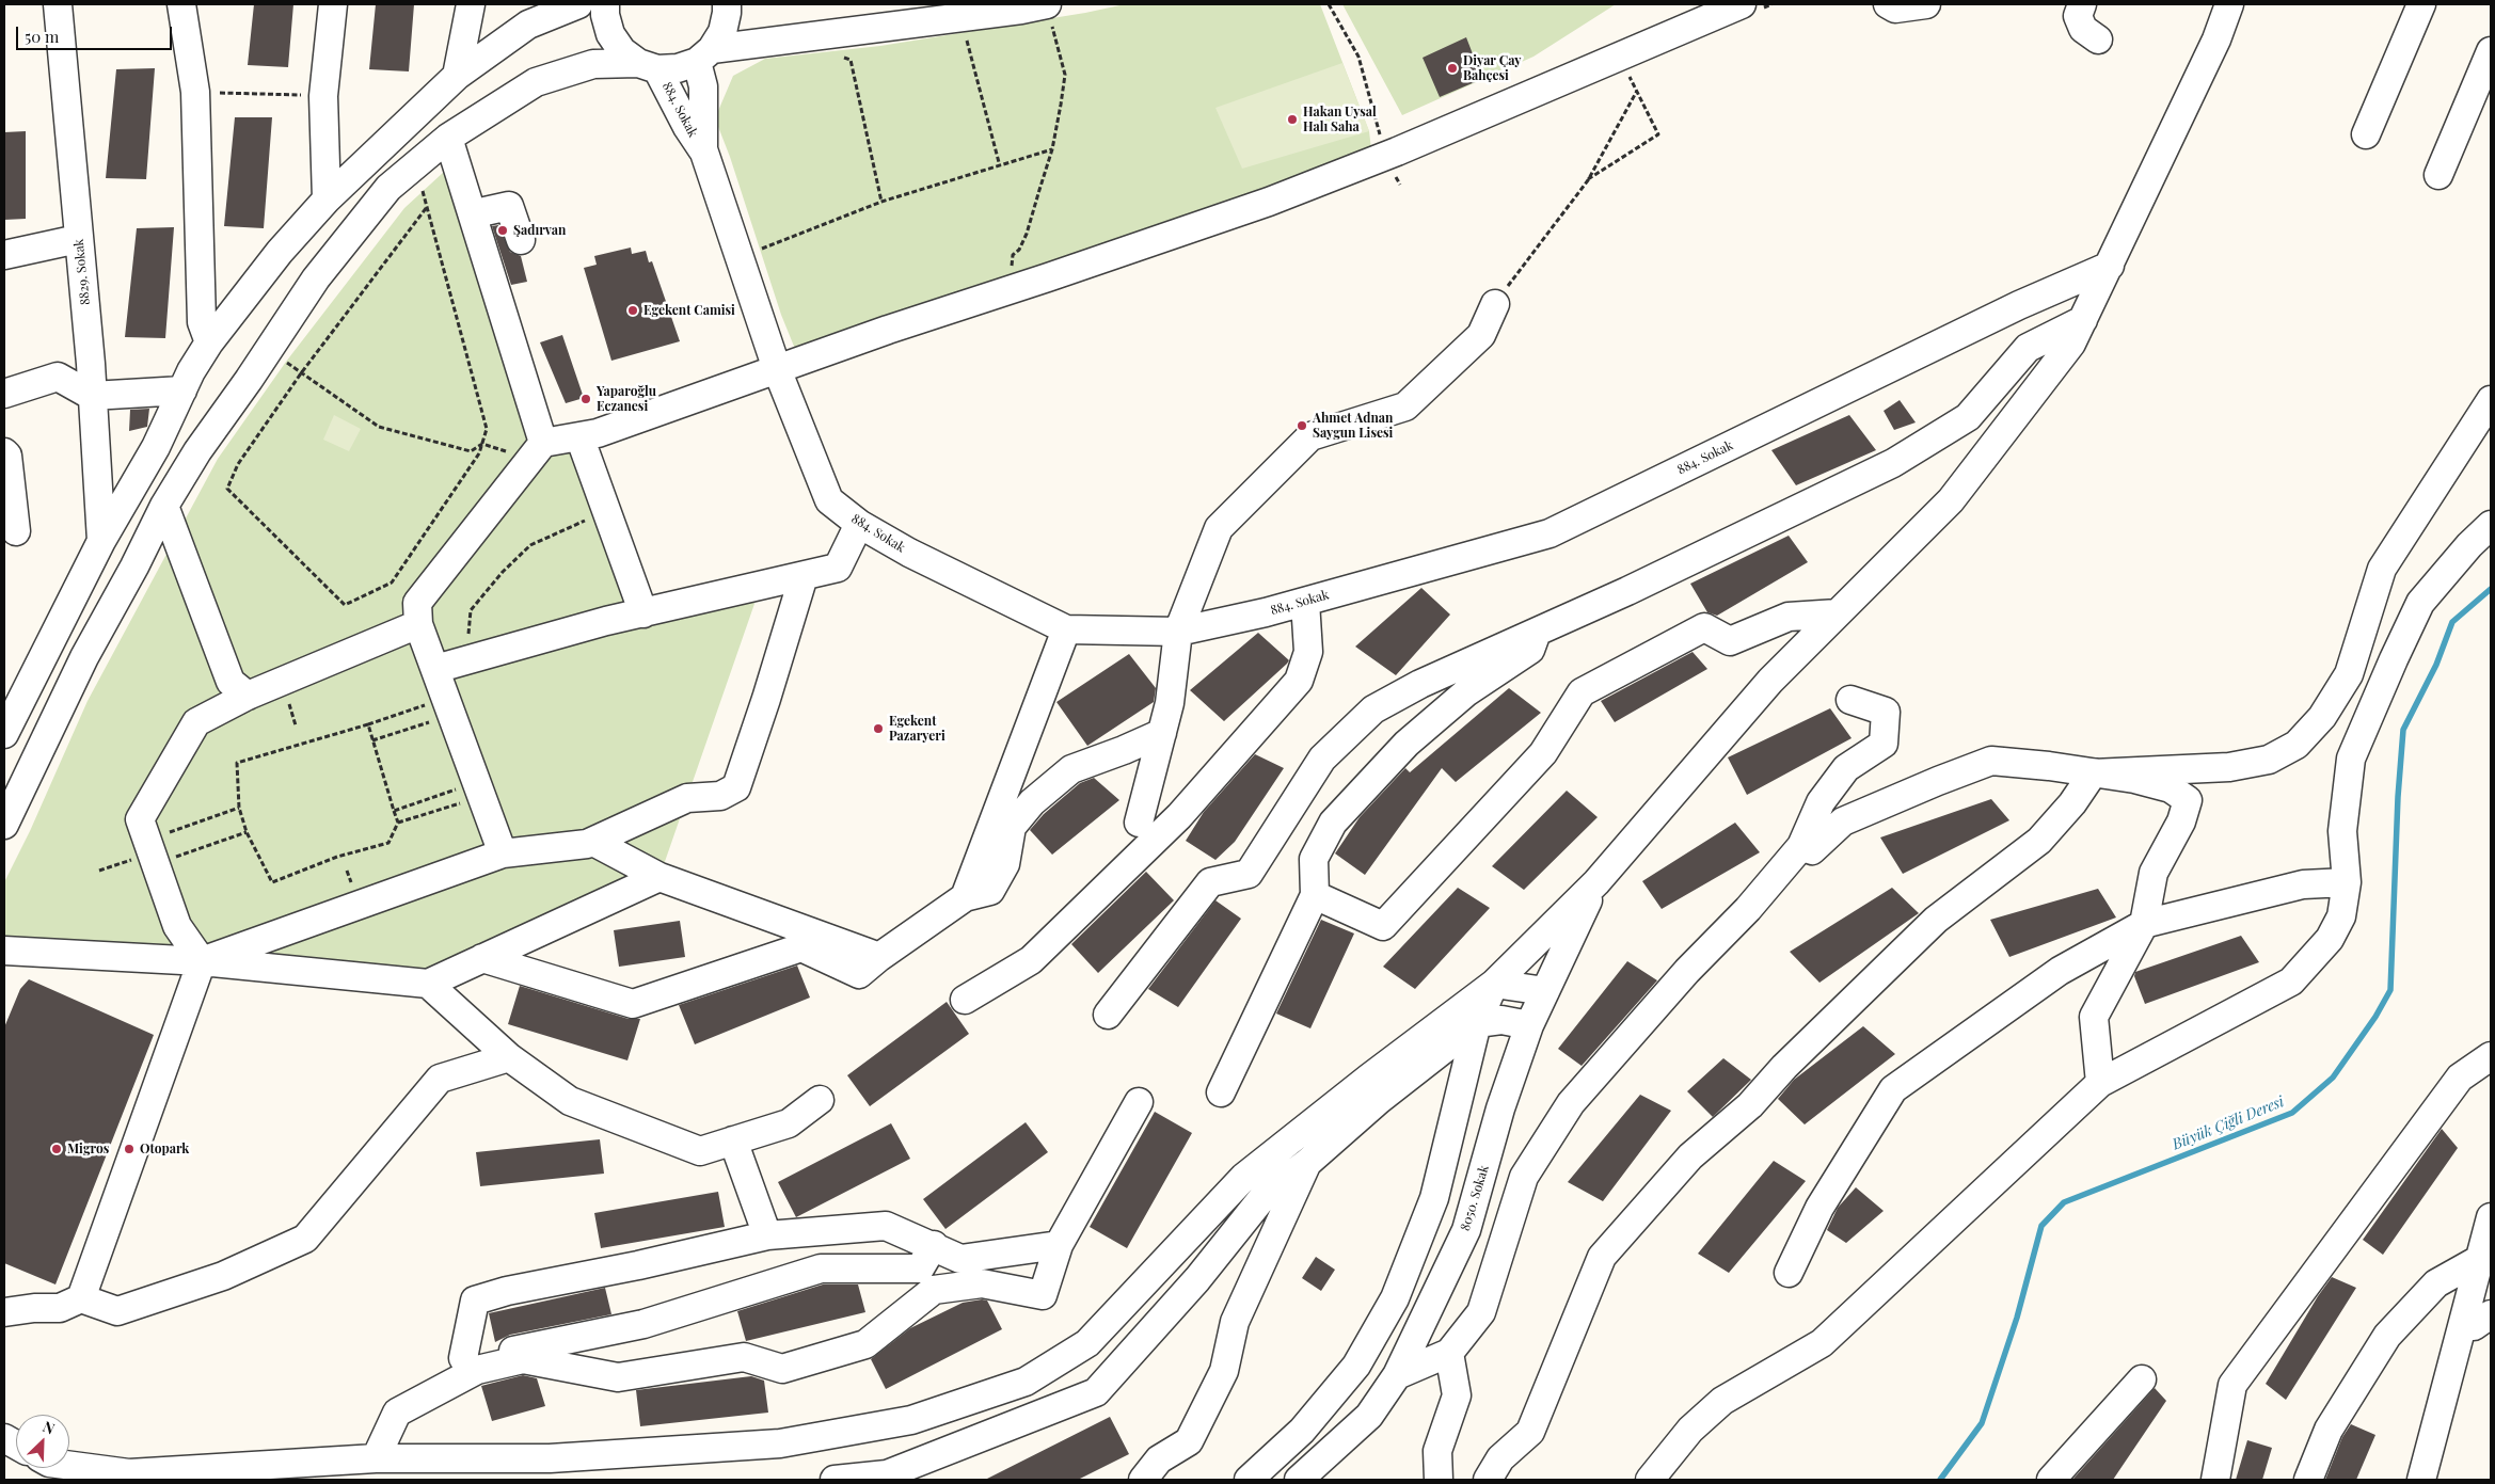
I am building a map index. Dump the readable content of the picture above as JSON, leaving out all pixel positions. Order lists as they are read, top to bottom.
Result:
{
  "streets": {
    "street": ["884. Sokak", "8829. Sokak", "8050. Sokak"]
  },
  "water": ["Büyük Çiğli Deresi"],
  "places": [
    "Diyar Çay Bahçesi",
    "Hakan Uysal Halı Saha",
    "Şadırvan",
    "Egekent Camisi",
    "Yaparoğlu Eczanesi",
    "Ahmet Adnan Saygun Lisesi",
    "Egekent Pazaryeri",
    "Migros",
    "Otopark"
  ],
  "scale_bar": "50 m",
  "north": "top right"
}
